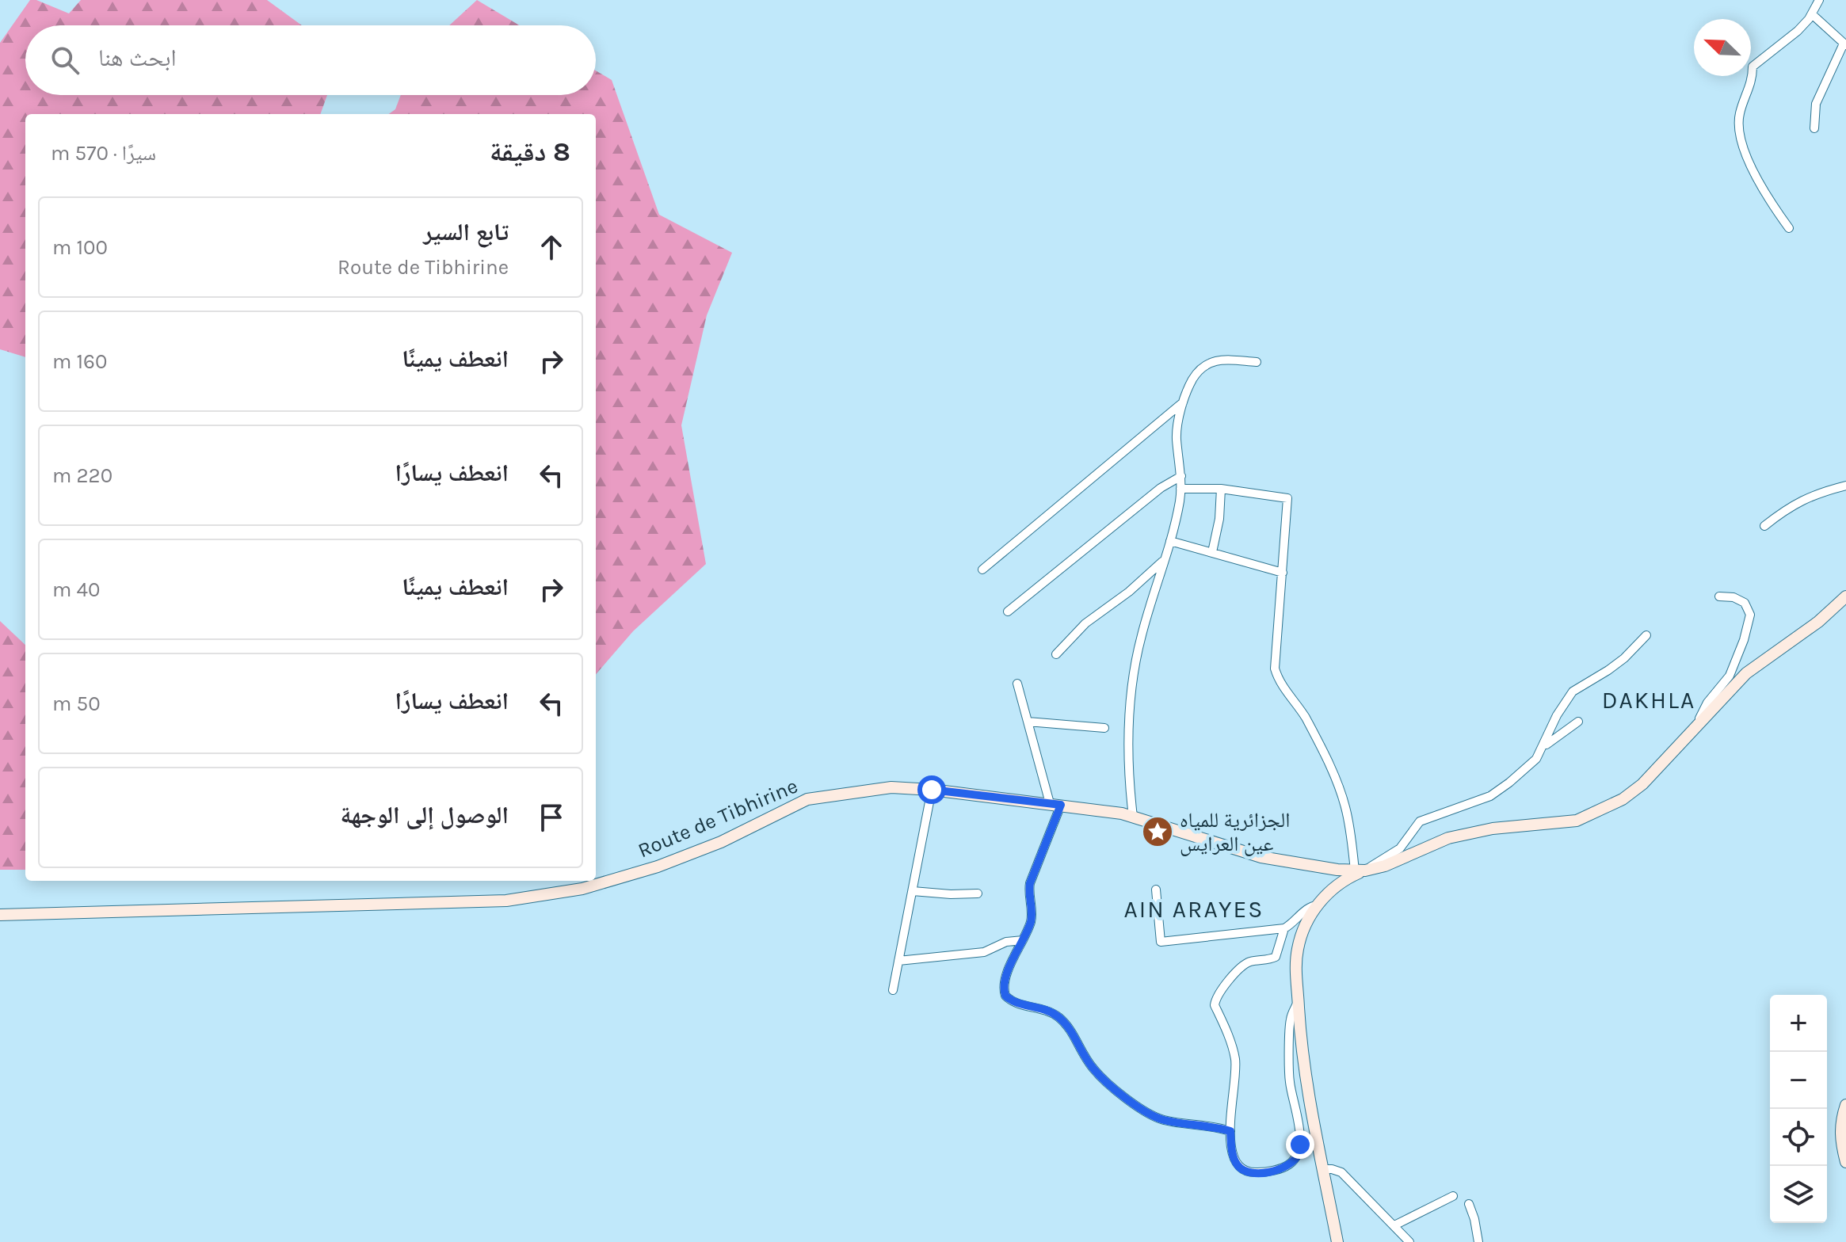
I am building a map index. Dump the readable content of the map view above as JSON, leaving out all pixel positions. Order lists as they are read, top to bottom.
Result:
{
  "streets": {
    "street": ["Route de Tibhirine"]
  },
  "districts": ["DAKHLA", "AIN ARAYES"],
  "places": {
    "place": ["الجزائرية للمياه عين العرايس"]
  },
  "north": "top left",
  "page": {
    "search": "ابحث هنا",
    "heading": ["8 دقيقة", "سيرًا · 570 m"],
    "list": [
      ["تابع السير", "Route de Tibhirine", "100 m"],
      ["انعطف يمينًا", "160 m"],
      ["انعطف يسارًا", "220 m"],
      ["انعطف يمينًا", "40 m"],
      ["انعطف يسارًا", "50 m"],
      "الوصول إلى الوجهة"
    ],
    "map_buttons": ["+", "−"]
  }
}
